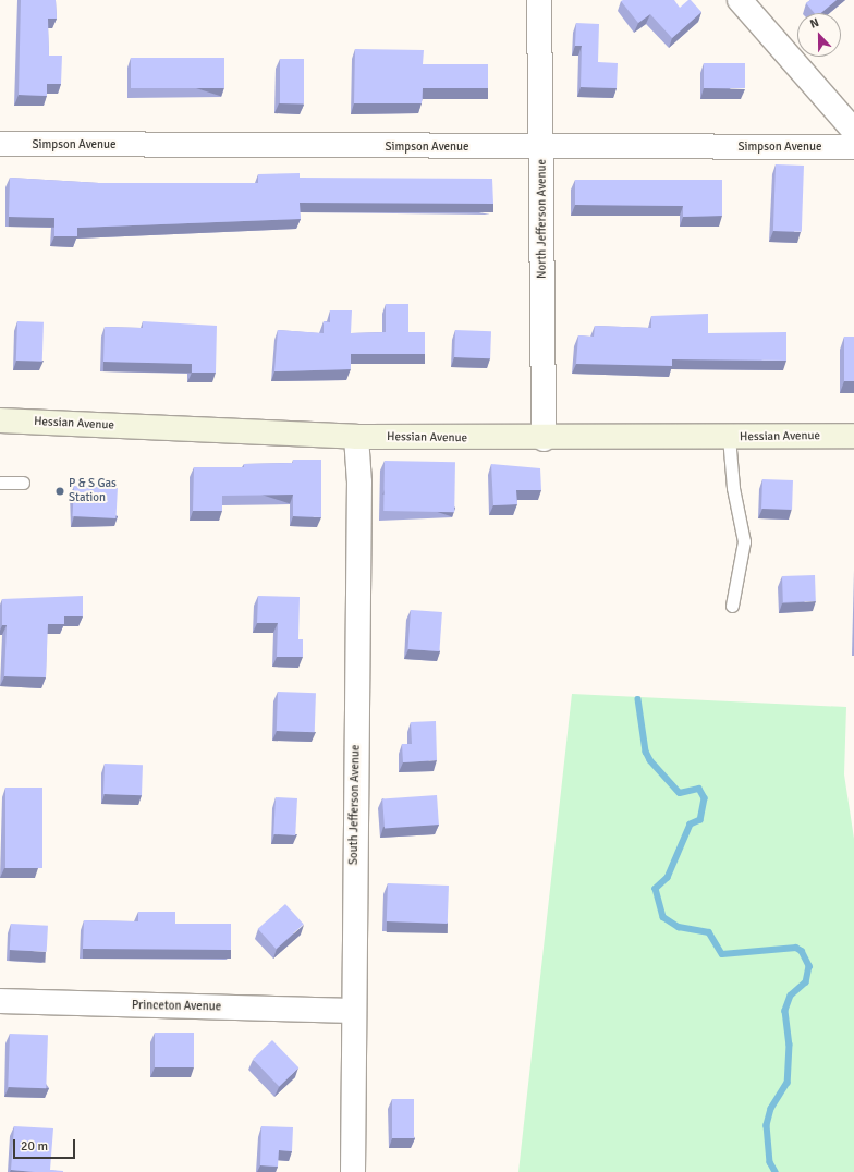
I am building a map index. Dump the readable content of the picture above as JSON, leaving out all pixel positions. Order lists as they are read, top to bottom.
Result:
{
  "streets": {
    "main road": ["Hessian Avenue"],
    "street": [
      "Simpson Avenue",
      "North Jefferson Avenue",
      "South Jefferson Avenue",
      "Princeton Avenue"
    ]
  },
  "crossings": [
    ["Simpson Avenue", "North Jefferson Avenue"],
    ["North Jefferson Avenue", "Hessian Avenue"],
    ["Hessian Avenue", "South Jefferson Avenue"],
    ["South Jefferson Avenue", "Princeton Avenue"]
  ],
  "places": ["P & S Gas Station"],
  "scale_bar": "20 m",
  "north": "top"
}
